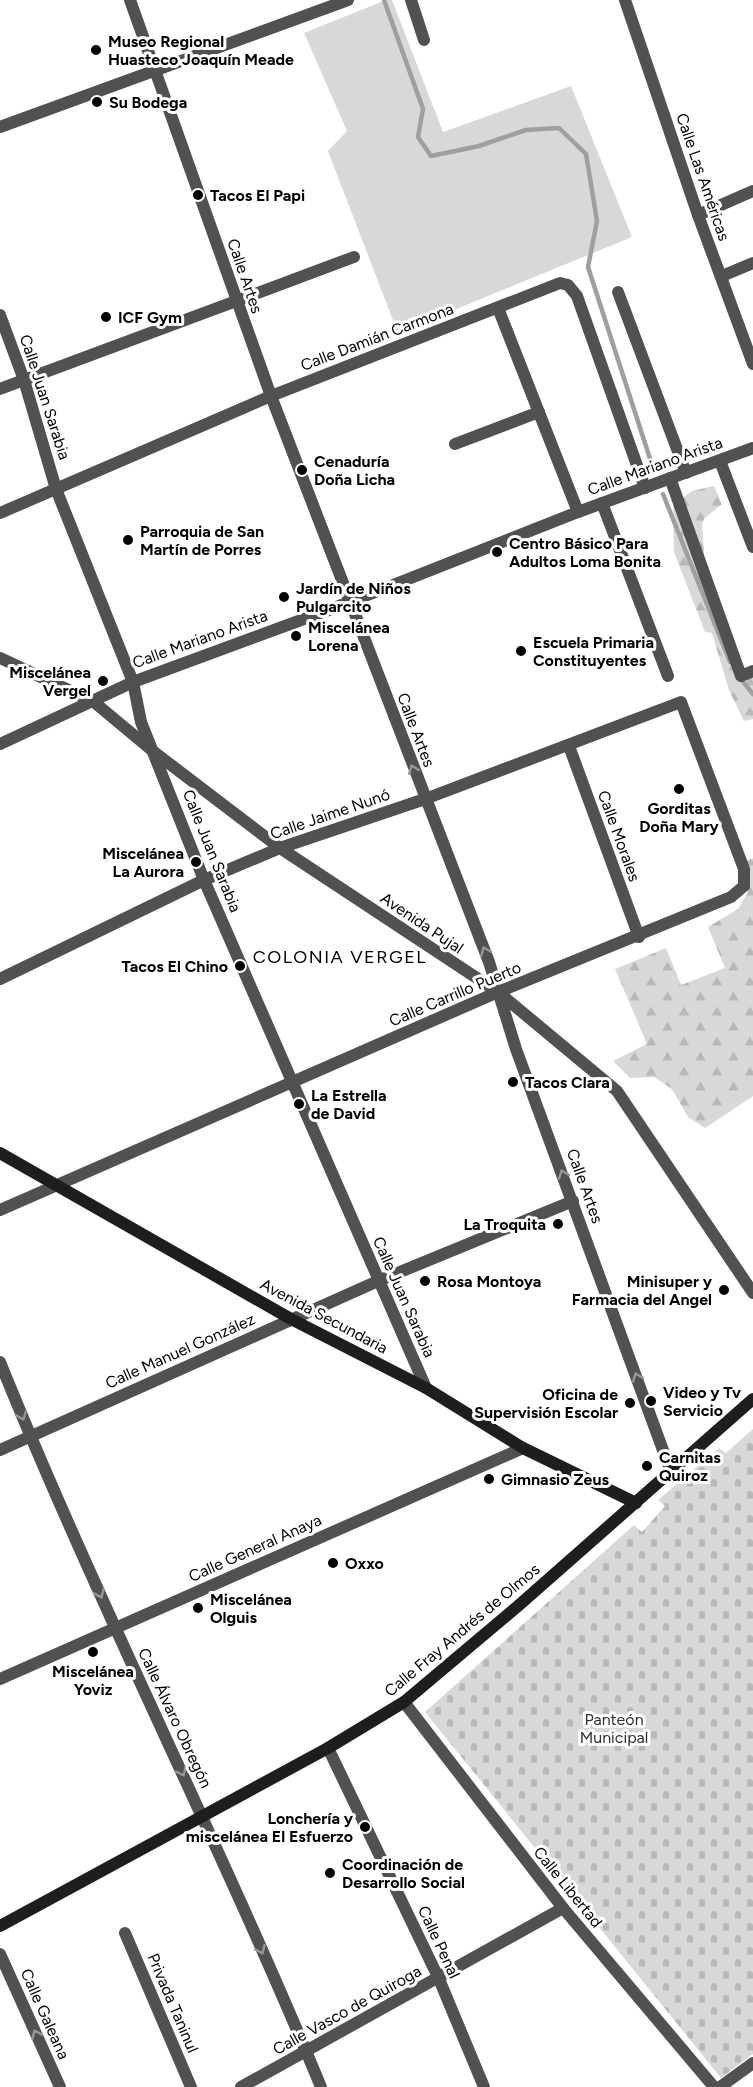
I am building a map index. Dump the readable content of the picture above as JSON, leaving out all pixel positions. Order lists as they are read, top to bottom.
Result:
{
  "streets": {
    "street": [
      "Calle Las Américas",
      "Calle Artes",
      "Calle Damián Carmona",
      "Calle Juan Sarabia",
      "Calle Mariano Arista",
      "Calle Jaime Nunó",
      "Calle Morales",
      "Avenida Pujal",
      "Calle Carrillo Puerto",
      "Avenida Secundaria",
      "Calle Manuel González",
      "Calle General Anaya",
      "Calle Fray Andrés de Olmos",
      "Calle Álvaro Obregón",
      "Calle Libertad",
      "Calle Penal",
      "Privada Taninul",
      "Calle Vasco de Quiroga",
      "Calle Galeana"
    ]
  },
  "crossings": [
    ["Calle Artes", "Calle Damián Carmona"],
    ["Calle Artes", "Calle Mariano Arista"],
    ["Calle Artes", "Calle Jaime Nunó"],
    ["Calle Artes", "Avenida Pujal"],
    ["Calle Artes", "Calle Carrillo Puerto"],
    ["Calle Artes", "Calle Manuel González"],
    ["Calle Artes", "Calle Fray Andrés de Olmos"],
    ["Calle Damián Carmona", "Calle Juan Sarabia"],
    ["Calle Damián Carmona", "Calle Mariano Arista"],
    ["Calle Juan Sarabia", "Calle Mariano Arista"],
    ["Calle Juan Sarabia", "Calle Jaime Nunó"],
    ["Calle Juan Sarabia", "Avenida Pujal"],
    ["Calle Juan Sarabia", "Calle Carrillo Puerto"],
    ["Calle Juan Sarabia", "Avenida Secundaria"],
    ["Calle Juan Sarabia", "Calle Manuel González"],
    ["Calle Mariano Arista", "Avenida Pujal"],
    ["Calle Jaime Nunó", "Calle Morales"],
    ["Calle Jaime Nunó", "Avenida Pujal"],
    ["Calle Jaime Nunó", "Calle Carrillo Puerto"],
    ["Calle Morales", "Calle Carrillo Puerto"],
    ["Avenida Pujal", "Calle Carrillo Puerto"],
    ["Calle Carrillo Puerto", "Avenida Secundaria"],
    ["Avenida Secundaria", "Calle Manuel González"],
    ["Avenida Secundaria", "Calle General Anaya"],
    ["Avenida Secundaria", "Calle Fray Andrés de Olmos"],
    ["Calle Manuel González", "Calle Álvaro Obregón"],
    ["Calle General Anaya", "Calle Álvaro Obregón"],
    ["Calle Fray Andrés de Olmos", "Calle Álvaro Obregón"],
    ["Calle Fray Andrés de Olmos", "Calle Libertad"],
    ["Calle Fray Andrés de Olmos", "Calle Penal"],
    ["Calle Álvaro Obregón", "Calle Vasco de Quiroga"],
    ["Calle Libertad", "Calle Vasco de Quiroga"],
    ["Calle Penal", "Calle Vasco de Quiroga"]
  ],
  "one_way": ["Calle Artes", "Calle Álvaro Obregón", "Calle Galeana"],
  "districts": ["COLONIA VERGEL"],
  "parks": ["Panteón Municipal"],
  "places": [
    "Museo Regional Huasteco Joaquín Meade",
    "Su Bodega",
    "Tacos El Papi",
    "ICF Gym",
    "Cenaduría Doña Licha",
    "Parroquia de San Martín de Porres",
    "Centro Básico Para Adultos Loma Bonita",
    "Jardín de Niños Pulgarcito",
    "Miscelánea Lorena",
    "Escuela Primaria Constituyentes",
    "Miscelánea Vergel",
    "Gorditas Doña Mary",
    "Miscelánea La Aurora",
    "Tacos El Chino",
    "Tacos Clara",
    "La Estrella de David",
    "La Troquita",
    "Rosa Montoya",
    "Minisuper y Farmacia del Angel",
    "Video y Tv Servicio",
    "Oficina de Supervisión Escolar",
    "Carnitas Quiroz",
    "Gimnasio Zeus",
    "Oxxo",
    "Miscelánea Olguis",
    "Miscelánea Yoviz",
    "Lonchería y miscelánea El Esfuerzo",
    "Coordinación de Desarrollo Social"
  ]
}
